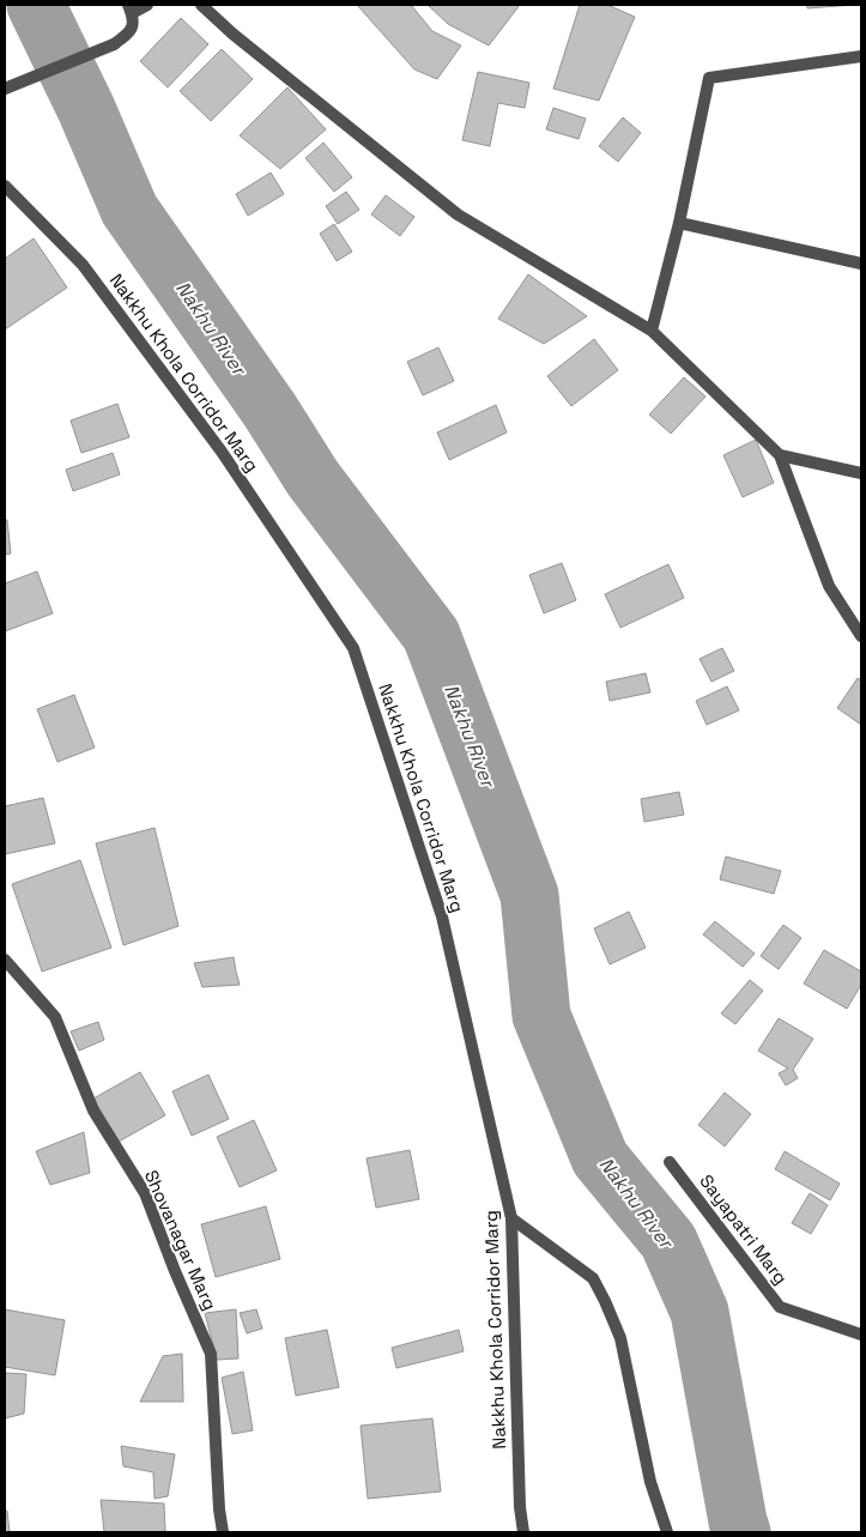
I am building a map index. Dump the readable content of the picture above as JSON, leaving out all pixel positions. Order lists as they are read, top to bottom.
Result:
{
  "streets": {
    "street": ["Nakkhu Khola Corridor Marg", "Sayapatri Marg", "Shovanagar Marg"]
  },
  "water": ["Nakhu River"]
}
